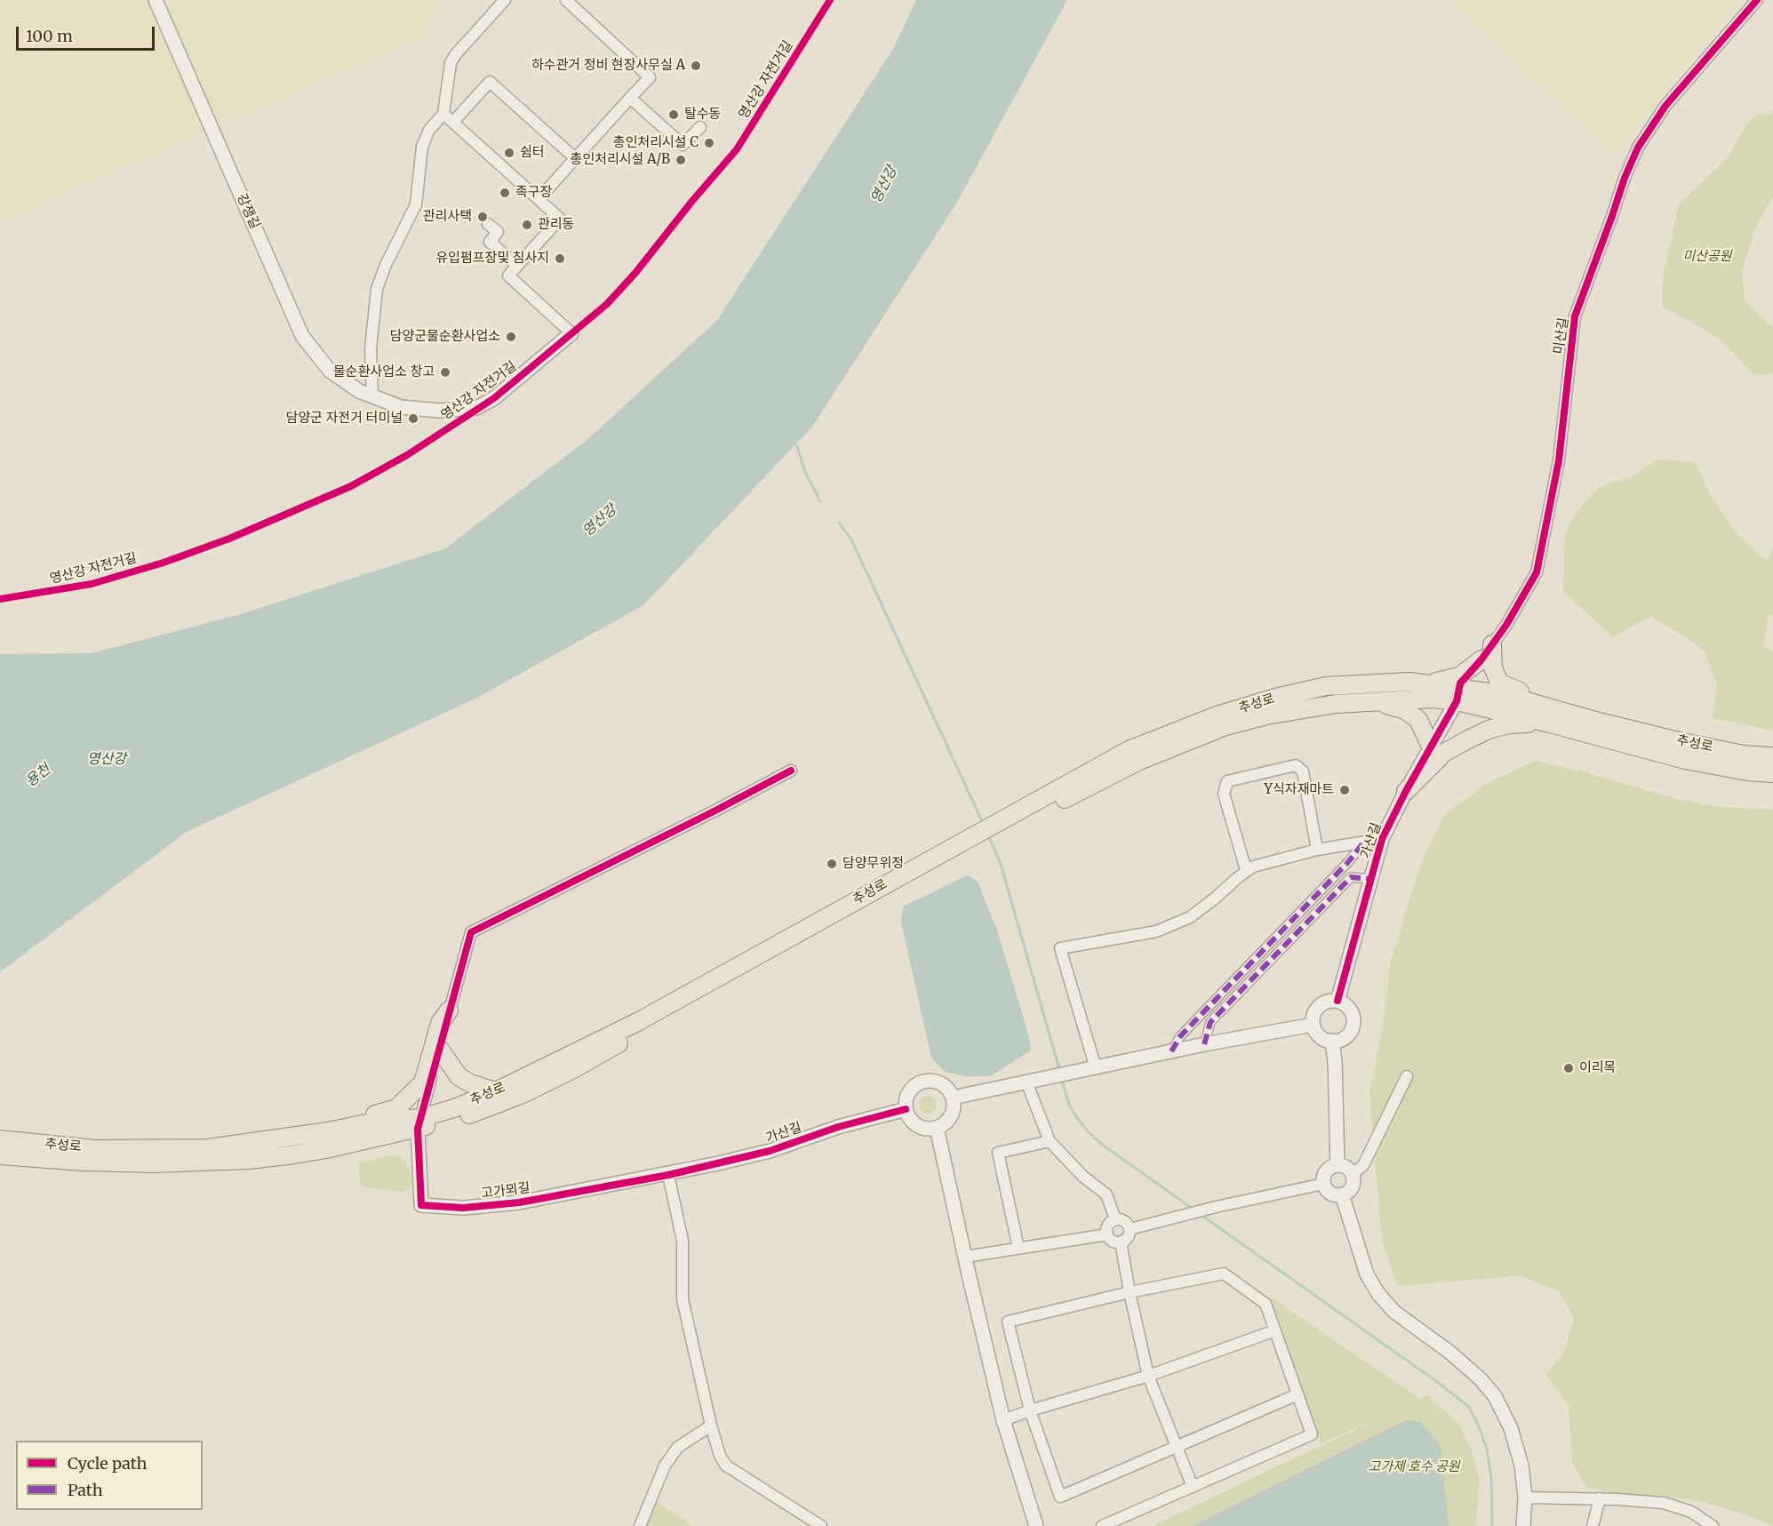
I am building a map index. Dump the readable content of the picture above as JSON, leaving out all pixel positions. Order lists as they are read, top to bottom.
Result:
{
  "streets": {
    "main road": ["추성로"],
    "street": [
      "영산강 자전거길",
      "강쟁길",
      "미산길",
      "가산길",
      "고가뫼길"
    ]
  },
  "crossings": [
    ["영산강 자전거길", "강쟁길"],
    ["미산길", "추성로"],
    ["미산길", "가산길"],
    ["추성로", "가산길"],
    ["추성로", "고가뫼길"],
    ["가산길", "고가뫼길"]
  ],
  "water": ["영산강", "용천"],
  "parks": ["미산공원", "고가제 호수 공원"],
  "places": [
    "하수관거 정비 현장사무실 A",
    "탈수동",
    "총인처리시설 C",
    "쉼터",
    "총인처리시설 A/B",
    "족구장",
    "관리사택",
    "관리동",
    "유입펌프장및 침사지",
    "담양군물순환사업소",
    "물순환사업소 창고",
    "담양군 자전거 터미널",
    "Y식자재마트",
    "담양무위정",
    "이리목"
  ],
  "legend": ["Cycle path", "Path"],
  "scale_bar": "100 m"
}
